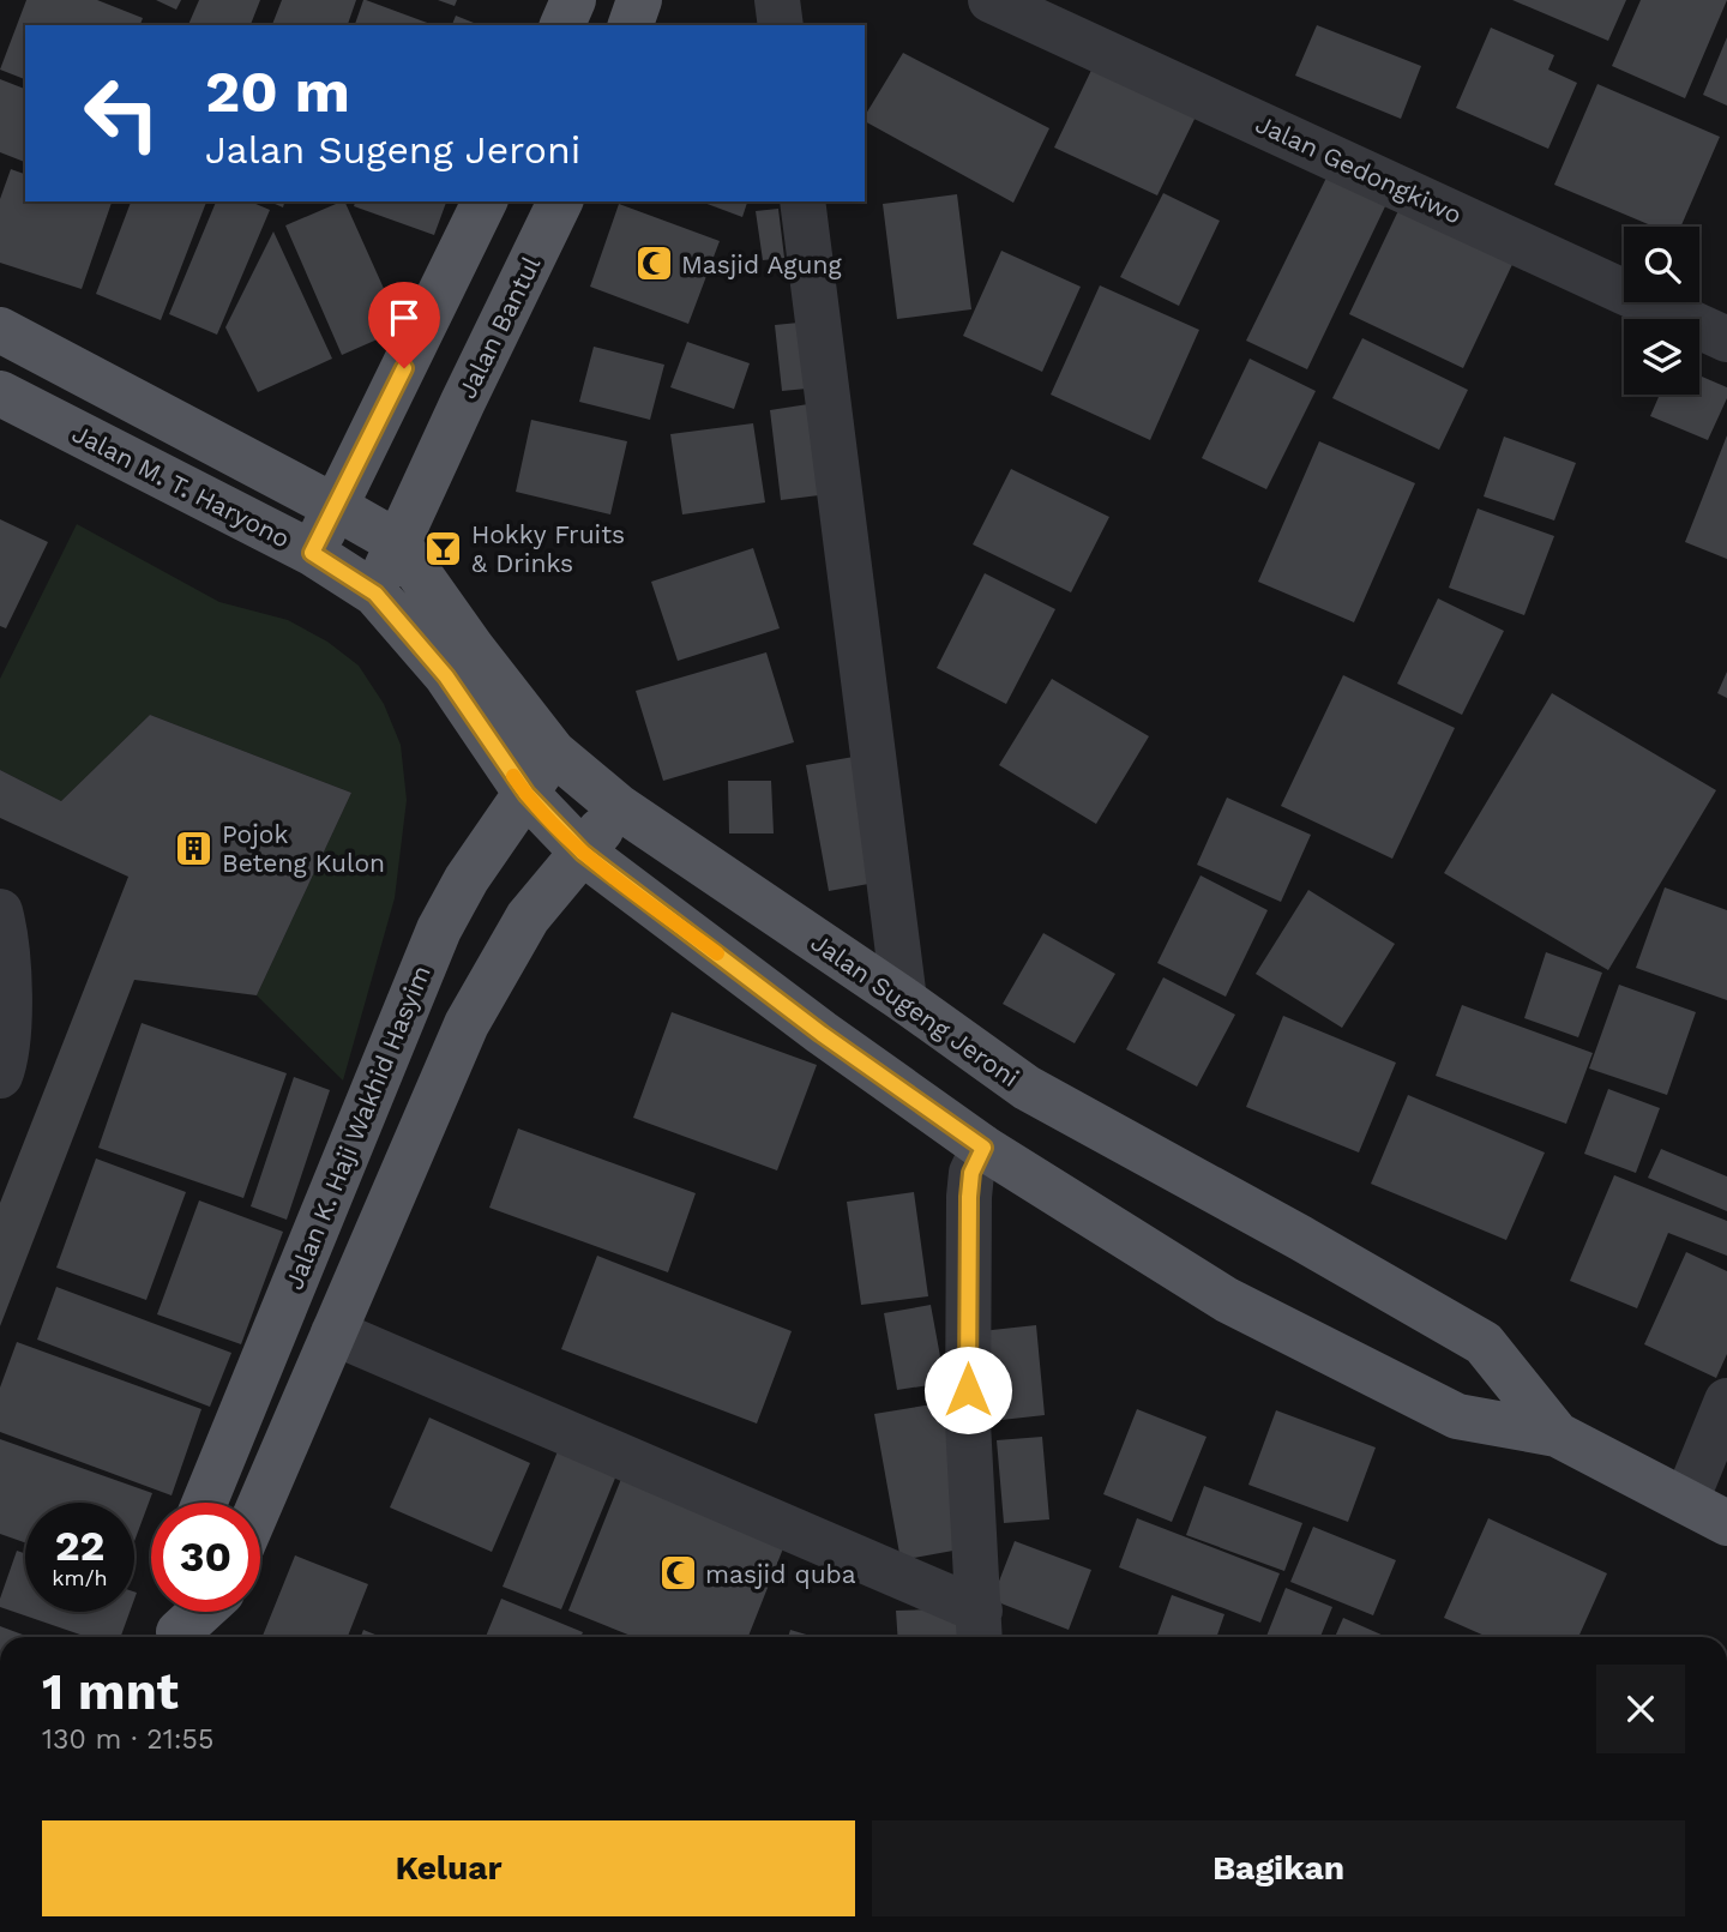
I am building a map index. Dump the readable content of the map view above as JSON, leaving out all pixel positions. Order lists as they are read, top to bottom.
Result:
{
  "streets": {
    "main road": [
      "Jalan Bantul",
      "Jalan M. T. Haryono",
      "Jalan Sugeng Jeroni",
      "Jalan K. Haji Wakhid Hasyim"
    ],
    "street": ["Jalan Gedongkiwo"]
  },
  "crossings": [
    ["Jalan Bantul", "Jalan M. T. Haryono"],
    ["Jalan Bantul", "Jalan Sugeng Jeroni"],
    ["Jalan M. T. Haryono", "Jalan Sugeng Jeroni"],
    ["Jalan M. T. Haryono", "Jalan K. Haji Wakhid Hasyim"],
    ["Jalan Sugeng Jeroni", "Jalan K. Haji Wakhid Hasyim"]
  ],
  "places": {
    "mosque": ["Masjid Agung", "masjid quba"],
    "bar": ["Hokky Fruits & Drinks"],
    "building": ["Pojok Beteng Kulon"]
  },
  "page": {
    "turn": ["20 m", "Jalan Sugeng Jeroni"],
    "speed": "22 km/h",
    "limit": "30",
    "heading": ["1 mnt", "130 m · 21:55"],
    "buttons": ["Keluar", "Bagikan"]
  }
}
